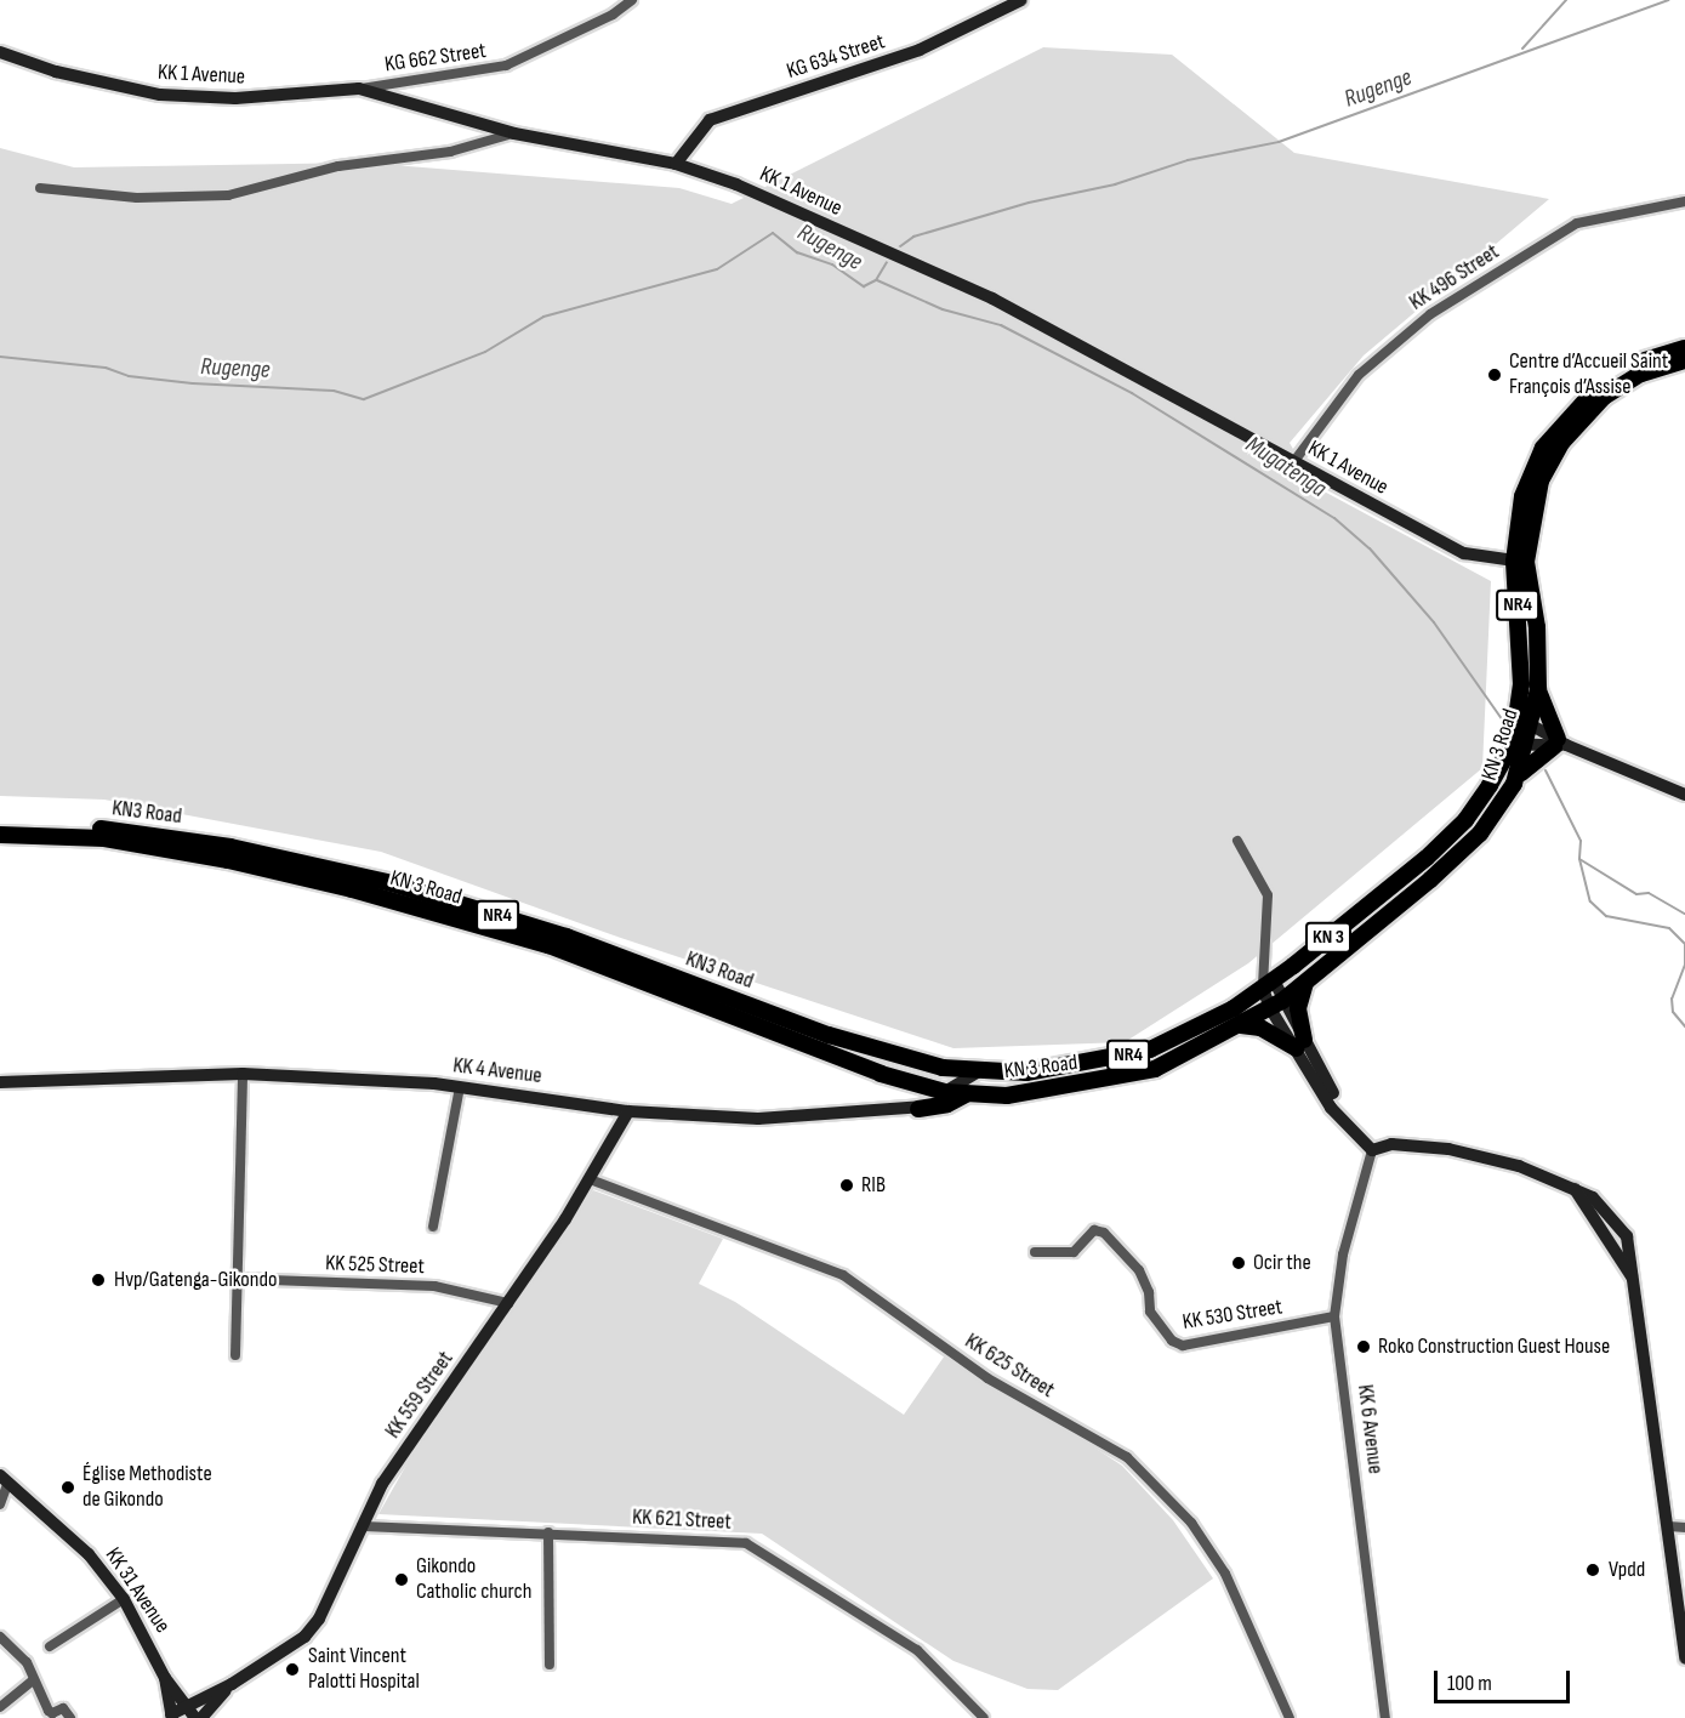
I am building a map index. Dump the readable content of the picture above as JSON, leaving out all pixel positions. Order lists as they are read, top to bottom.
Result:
{
  "streets": {
    "highway": [
      "NR4",
      "KN 3 Road",
      "KN3 Road",
      "KN 3"
    ],
    "main road": [
      "KG 634 Street",
      "KK 1 Avenue",
      "KK 4 Avenue",
      "KK 559 Street",
      "KK 31 Avenue"
    ],
    "street": [
      "KG 662 Street",
      "KK 496 Street",
      "KK 525 Street",
      "KK 530 Street",
      "KK 625 Street",
      "KK 6 Avenue",
      "KK 621 Street"
    ]
  },
  "crossings": [
    ["KG 634 Street", "KK 1 Avenue"],
    ["KG 662 Street", "KK 1 Avenue"],
    ["KK 1 Avenue", "KK 496 Street"],
    ["KK 1 Avenue", "KN 3 Road"],
    ["KN 3 Road", "KN3 Road"],
    ["KK 4 Avenue", "KK 559 Street"],
    ["KK 525 Street", "KK 559 Street"],
    ["KK 530 Street", "KK 6 Avenue"],
    ["KK 625 Street", "KK 559 Street"],
    ["KK 559 Street", "KK 621 Street"],
    ["KK 559 Street", "KK 31 Avenue"]
  ],
  "water": ["Rugenge", "Mugatenga"],
  "places": [
    "Centre d’Accueil Saint François d’Assise",
    "RIB",
    "Ocir the",
    "Hvp/Gatenga-Gikondo",
    "Roko Construction Guest House",
    "Église Methodiste de Gikondo",
    "Vpdd",
    "Gikondo Catholic church",
    "Saint Vincent Palotti Hospital"
  ],
  "scale_bar": "100 m"
}
